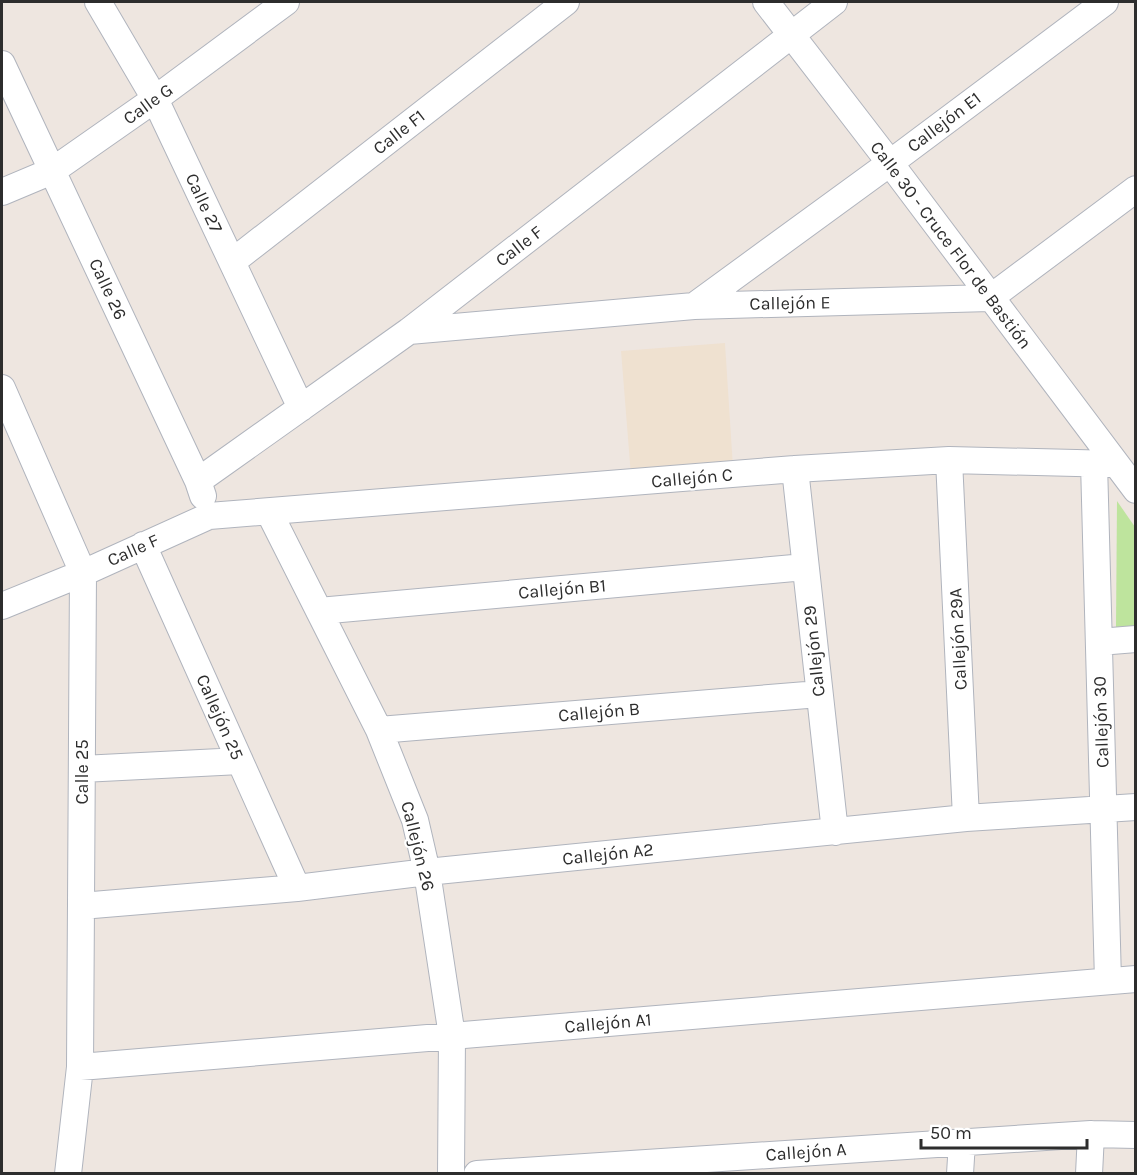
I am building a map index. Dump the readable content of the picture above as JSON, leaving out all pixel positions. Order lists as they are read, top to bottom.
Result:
{
  "streets": {
    "street": [
      "Calle G",
      "Callejón E1",
      "Calle F1",
      "Calle 27",
      "Calle 30 - Cruce Flor de Bastión",
      "Calle F",
      "Calle 26",
      "Callejón E",
      "Callejón C",
      "Callejón B1",
      "Callejón 29A",
      "Callejón 29",
      "Callejón B",
      "Callejón 25",
      "Callejón 30",
      "Calle 25",
      "Callejón 26",
      "Callejón A2",
      "Callejón A1",
      "Callejón A"
    ]
  },
  "crossings": [
    ["Calle G", "Calle 27"],
    ["Calle G", "Calle 26"],
    ["Callejón E1", "Calle 30 - Cruce Flor de Bastión"],
    ["Callejón E1", "Callejón E"],
    ["Calle F1", "Calle 27"],
    ["Calle 27", "Calle F"],
    ["Calle 30 - Cruce Flor de Bastión", "Calle F"],
    ["Calle 30 - Cruce Flor de Bastión", "Callejón E"],
    ["Calle 30 - Cruce Flor de Bastión", "Callejón C"],
    ["Calle 30 - Cruce Flor de Bastión", "Callejón 30"],
    ["Calle F", "Calle 26"],
    ["Calle F", "Callejón E"],
    ["Calle F", "Callejón C"],
    ["Calle F", "Callejón 25"],
    ["Calle F", "Calle 25"],
    ["Calle F", "Callejón 26"],
    ["Callejón C", "Callejón 29A"],
    ["Callejón C", "Callejón 29"],
    ["Callejón C", "Callejón 30"],
    ["Callejón C", "Callejón 26"],
    ["Callejón B1", "Callejón 29"],
    ["Callejón B1", "Callejón 26"],
    ["Callejón 29A", "Callejón A2"],
    ["Callejón 29", "Callejón B"],
    ["Callejón 29", "Callejón A2"],
    ["Callejón B", "Callejón 26"],
    ["Callejón 25", "Callejón A2"],
    ["Callejón 30", "Callejón A2"],
    ["Callejón 30", "Callejón A1"],
    ["Calle 25", "Callejón A2"],
    ["Calle 25", "Callejón A1"],
    ["Callejón 26", "Callejón A2"],
    ["Callejón 26", "Callejón A1"]
  ],
  "scale_bar": "50 m"
}
